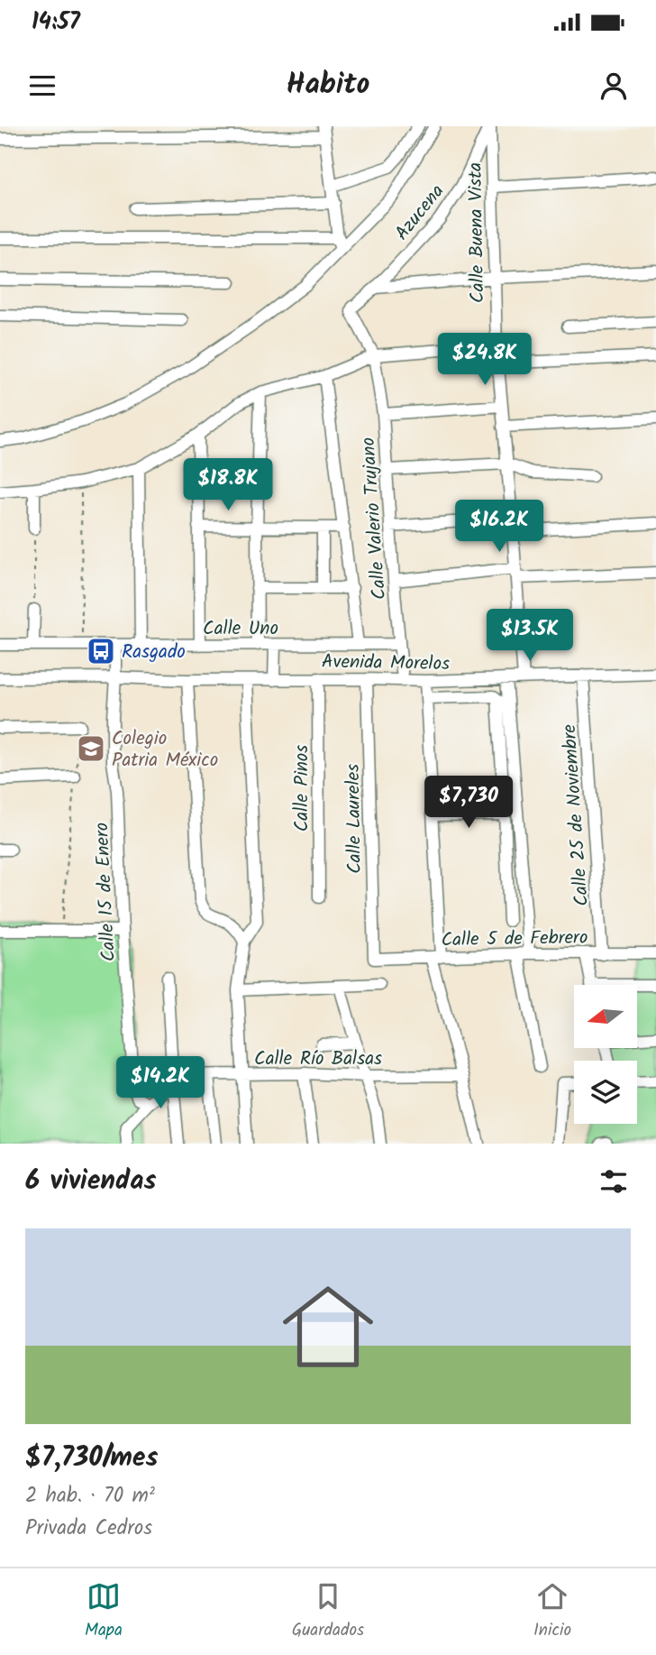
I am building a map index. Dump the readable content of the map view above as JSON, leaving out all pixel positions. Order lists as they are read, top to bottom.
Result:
{
  "streets": {
    "street": [
      "Azucena",
      "Calle Buena Vista",
      "Calle Valerio Trujano",
      "Calle Uno",
      "Avenida Morelos",
      "Calle Pinos",
      "Calle 25 de Noviembre",
      "Calle Laureles",
      "Calle 15 de Enero",
      "Calle 5 de Febrero",
      "Calle Río Balsas"
    ]
  },
  "crossings": [
    ["Azucena", "Calle Buena Vista"],
    ["Azucena", "Calle Valerio Trujano"],
    ["Calle Buena Vista", "Avenida Morelos"],
    ["Calle Valerio Trujano", "Calle Uno"],
    ["Calle Valerio Trujano", "Avenida Morelos"],
    ["Calle Uno", "Calle 15 de Enero"],
    ["Avenida Morelos", "Calle Pinos"],
    ["Avenida Morelos", "Calle 25 de Noviembre"],
    ["Avenida Morelos", "Calle Laureles"],
    ["Avenida Morelos", "Calle 15 de Enero"],
    ["Calle 25 de Noviembre", "Calle 5 de Febrero"],
    ["Calle Laureles", "Calle 5 de Febrero"]
  ],
  "places": {
    "bus stop": ["Rasgado"],
    "school or university": ["Colegio Patria México"]
  },
  "north": "left",
  "page": {
    "status": "14:57",
    "header": "Habito",
    "price": [
      "$24.8K",
      "$18.8K",
      "$16.2K",
      "$13.5K",
      "$7,730",
      "$14.2K"
    ],
    "heading": "6 viviendas",
    "list": [
      {
        "name": "$7,730/mes",
        "note": "2 hab. · 70 m² · Privada Cedros"
      }
    ],
    "tabs": ["Mapa", "Guardados", "Inicio"]
  }
}
